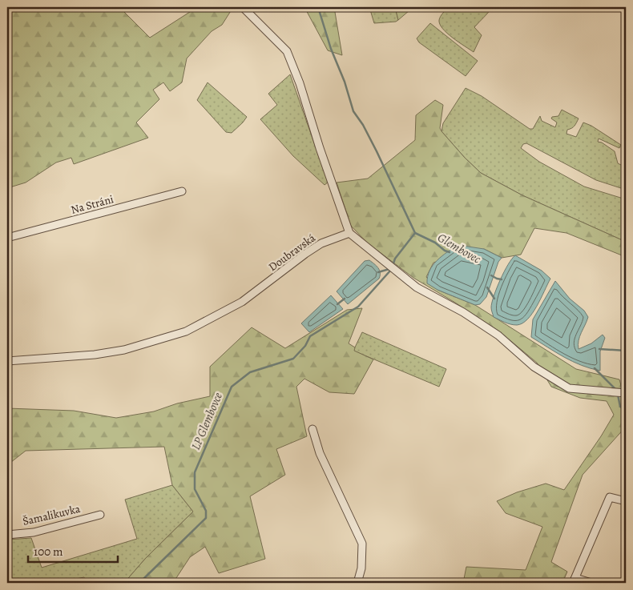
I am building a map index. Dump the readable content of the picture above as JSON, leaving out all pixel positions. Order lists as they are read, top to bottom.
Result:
{
  "streets": {
    "street": ["Na Stráni", "Doubravská", "Šamalikuvka"]
  },
  "water": ["Glembovec", "LP Glembovce"],
  "scale_bar": "100 m"
}
